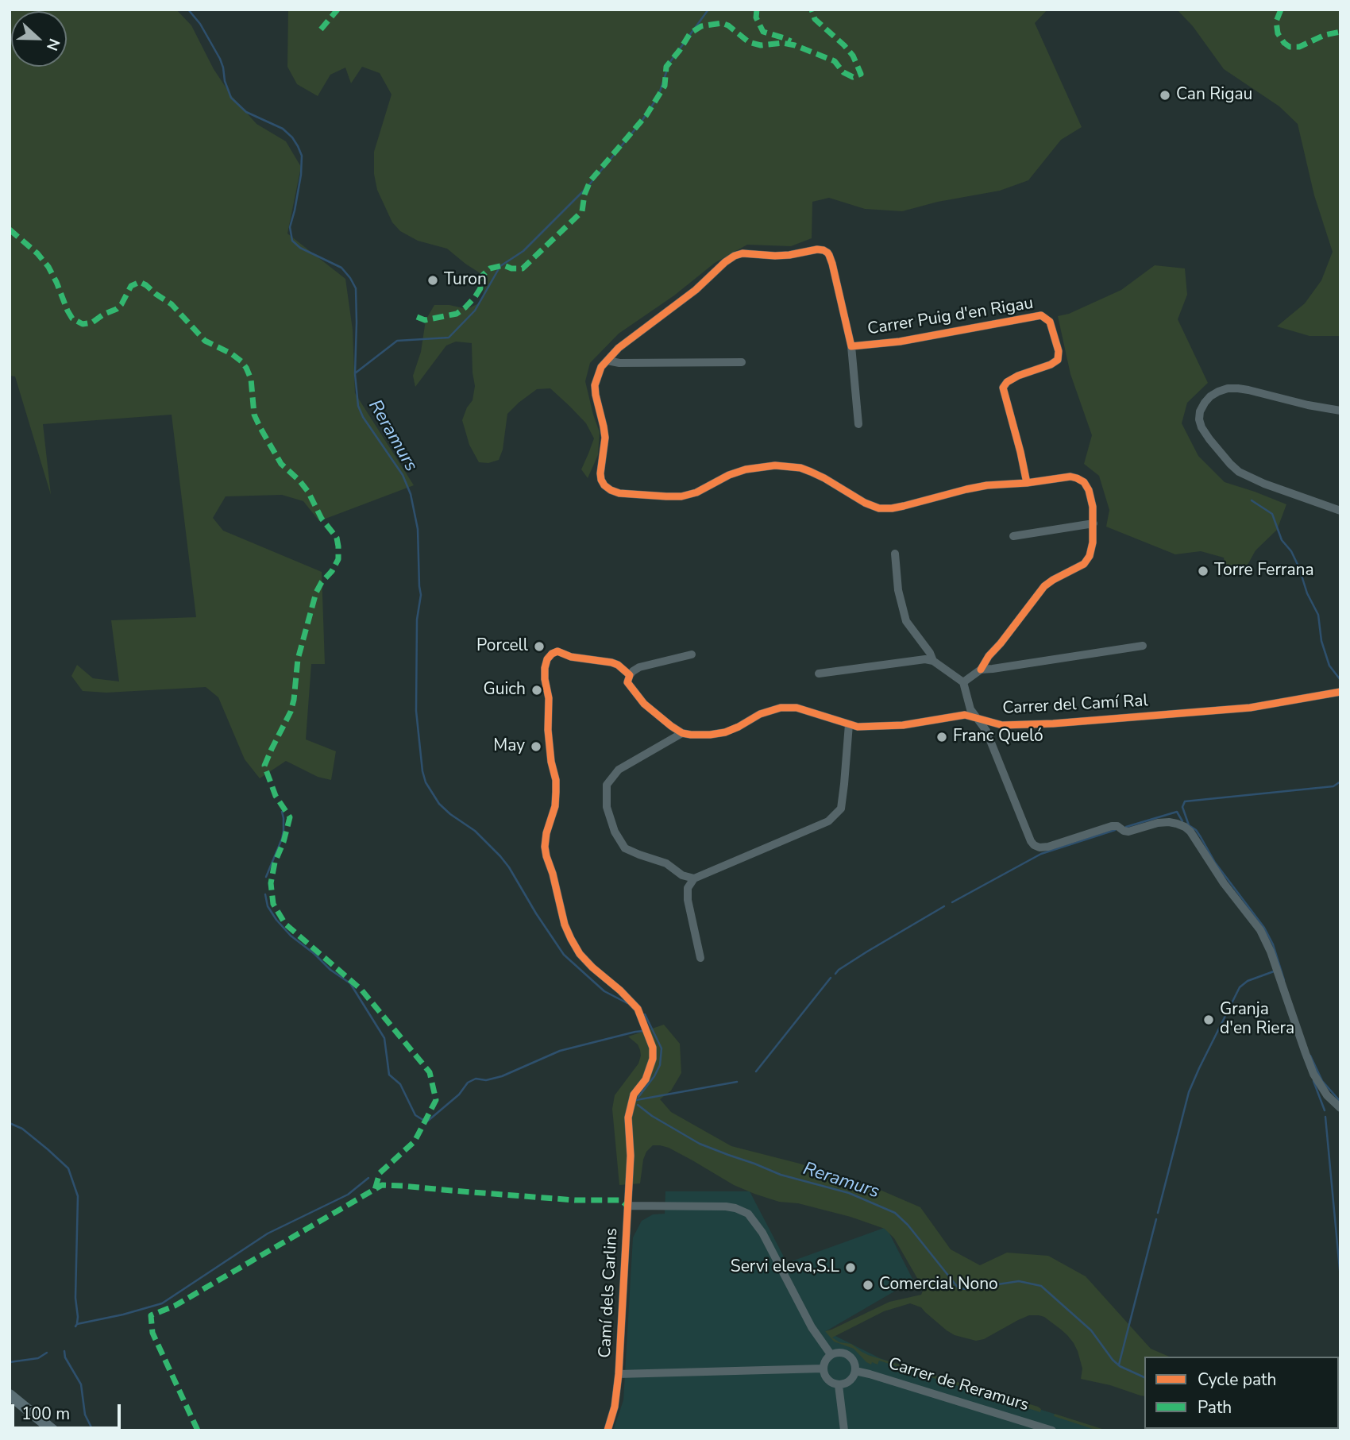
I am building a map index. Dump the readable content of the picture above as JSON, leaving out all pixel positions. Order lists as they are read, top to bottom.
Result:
{
  "streets": {
    "street": [
      "Carrer Puig d'en Rigau",
      "Carrer del Camí Ral",
      "Camí dels Carlins",
      "Carrer de Reramurs"
    ]
  },
  "water": ["Reramurs"],
  "places": [
    "Can Rigau",
    "Turon",
    "Torre Ferrana",
    "Porcell",
    "Guich",
    "Franc Queló",
    "May",
    "Granja d'en Riera",
    "Servi eleva,S.L",
    "Comercial Nono"
  ],
  "legend": ["Cycle path", "Path"],
  "scale_bar": "100 m",
  "north": "right"
}
